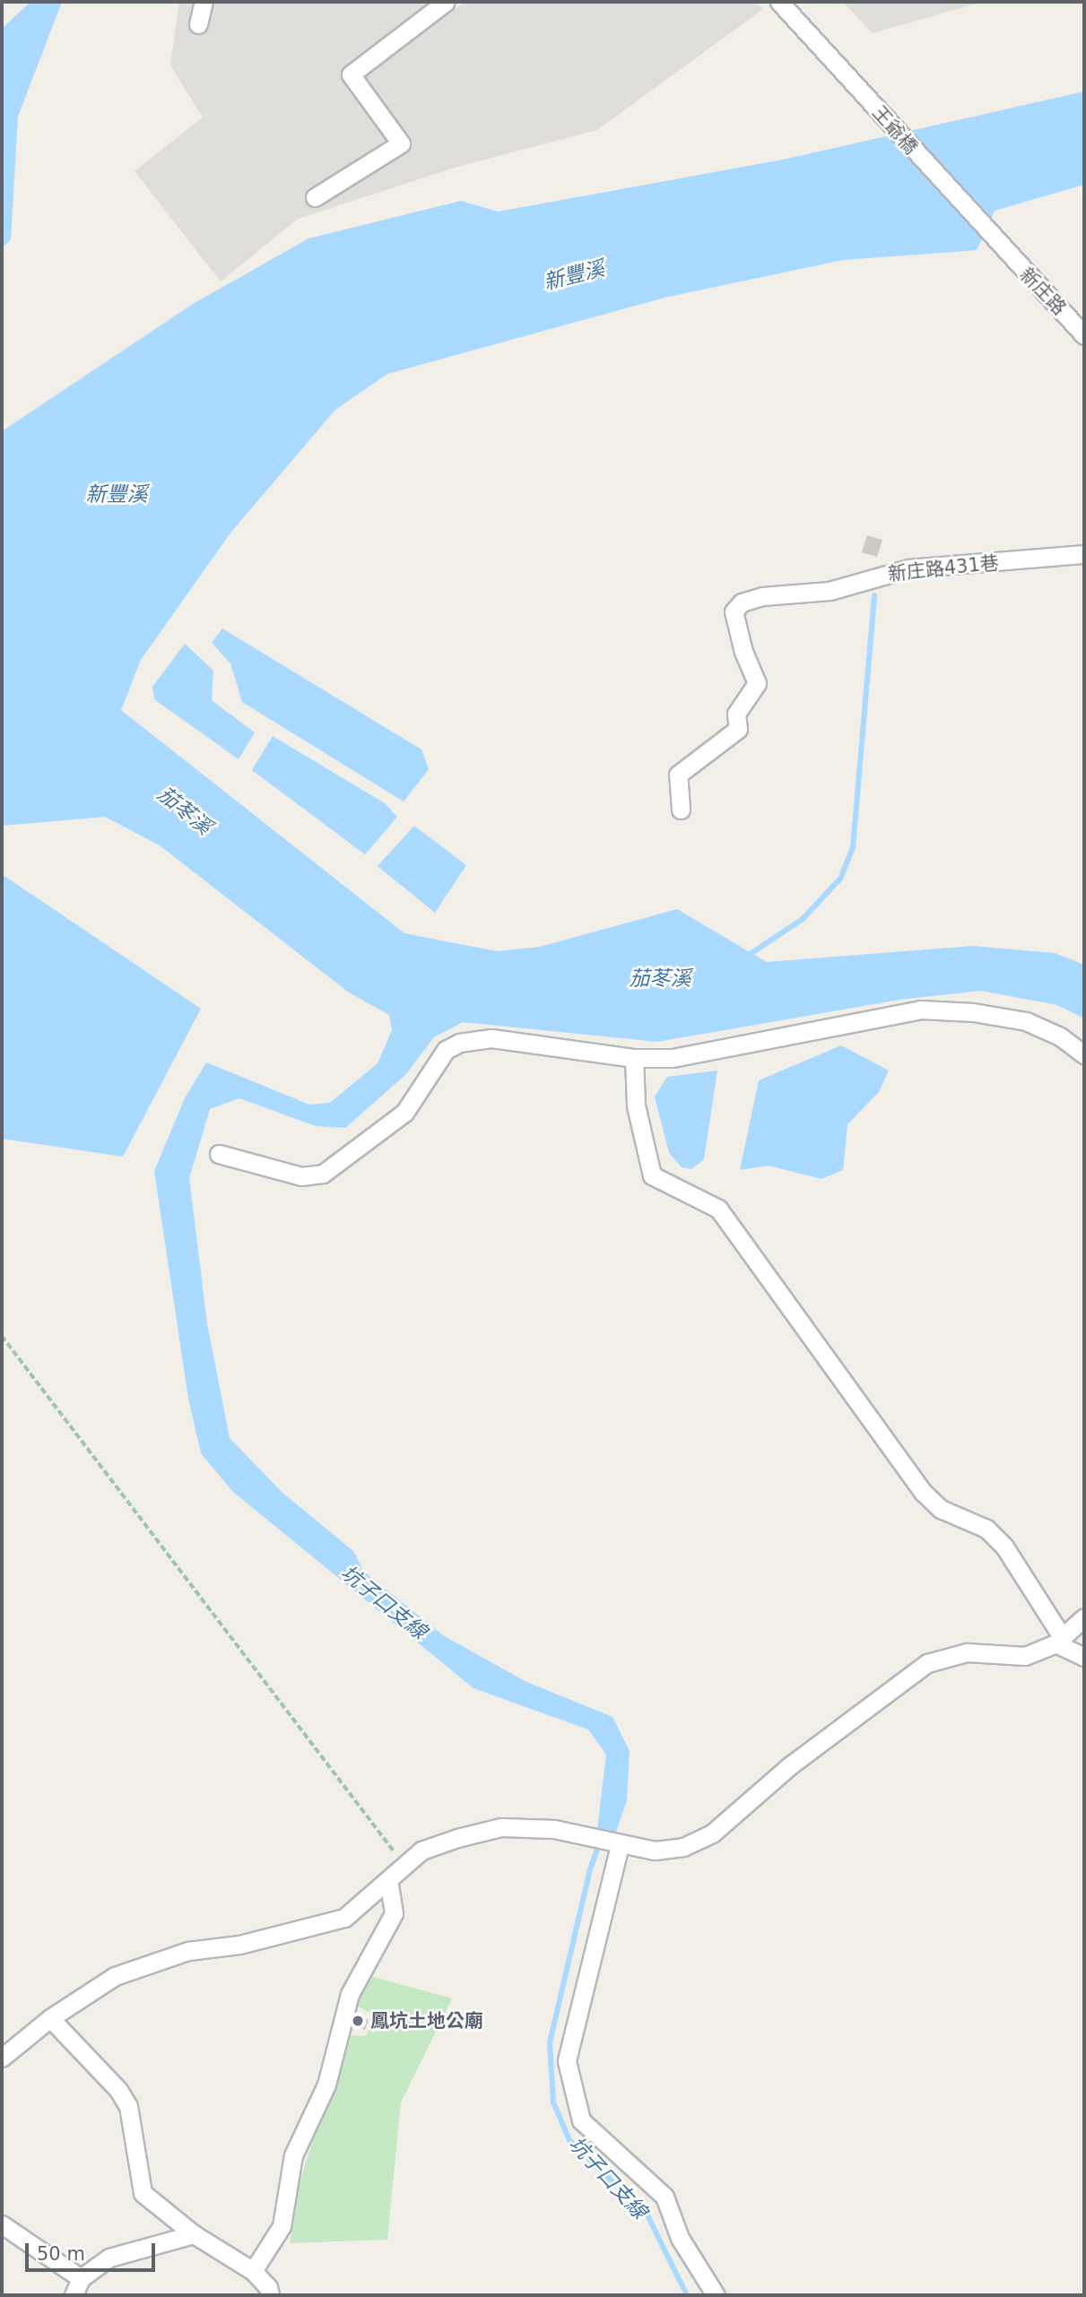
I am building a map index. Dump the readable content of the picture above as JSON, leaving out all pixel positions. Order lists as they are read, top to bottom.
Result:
{
  "streets": {
    "street": ["王爺橋", "新庄路", "新庄路431巷"]
  },
  "crossings": [
    ["王爺橋", "新庄路"]
  ],
  "water": ["新豐溪", "茄苳溪", "坑子口支線"],
  "places": ["鳳坑土地公廟"],
  "scale_bar": "50 m"
}
